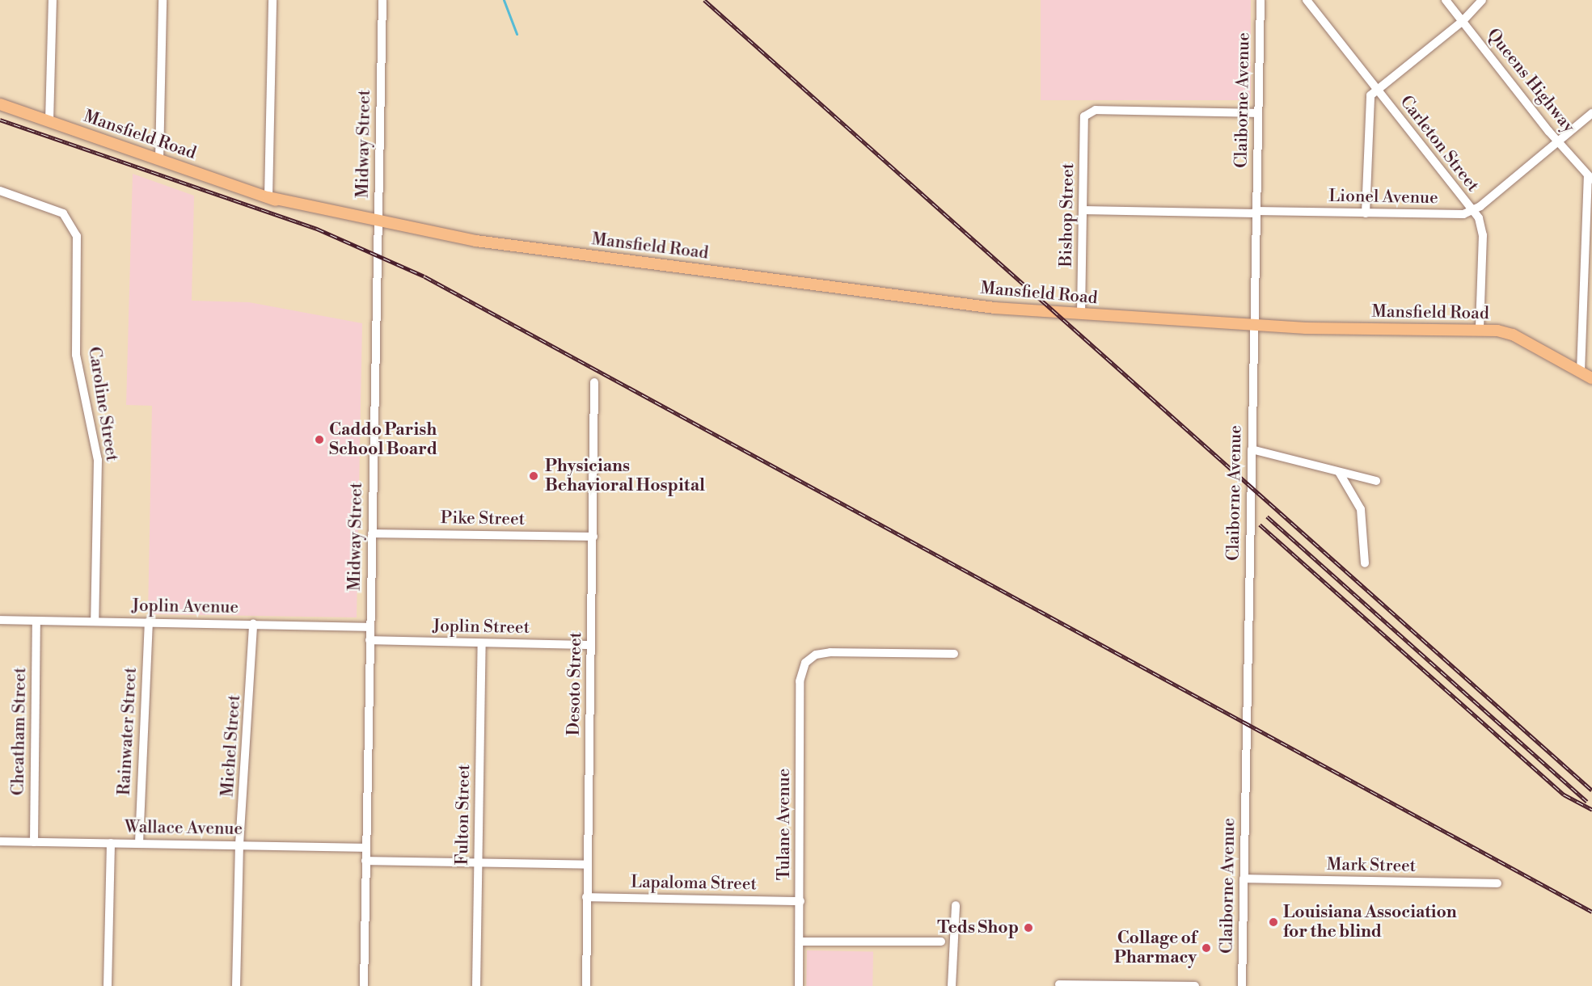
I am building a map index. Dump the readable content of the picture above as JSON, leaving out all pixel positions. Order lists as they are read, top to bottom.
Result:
{
  "streets": {
    "main road": ["Mansfield Road"],
    "street": [
      "Queens Highway",
      "Claiborne Avenue",
      "Midway Street",
      "Carleton Street",
      "Lionel Avenue",
      "Bishop Street",
      "Caroline Street",
      "Pike Street",
      "Joplin Avenue",
      "Joplin Street",
      "Desoto Street",
      "Cheatham Street",
      "Rainwater Street",
      "Michel Street",
      "Fulton Street",
      "Tulane Avenue",
      "Wallace Avenue",
      "Mark Street",
      "Lapaloma Street"
    ]
  },
  "crossings": [
    ["Queens Highway", "Lionel Avenue"],
    ["Claiborne Avenue", "Mansfield Road"],
    ["Claiborne Avenue", "Lionel Avenue"],
    ["Claiborne Avenue", "Bishop Street"],
    ["Claiborne Avenue", "Mark Street"],
    ["Mansfield Road", "Midway Street"],
    ["Mansfield Road", "Carleton Street"],
    ["Mansfield Road", "Bishop Street"],
    ["Midway Street", "Pike Street"],
    ["Midway Street", "Joplin Avenue"],
    ["Midway Street", "Joplin Street"],
    ["Midway Street", "Wallace Avenue"],
    ["Carleton Street", "Lionel Avenue"],
    ["Lionel Avenue", "Bishop Street"],
    ["Caroline Street", "Joplin Avenue"],
    ["Pike Street", "Desoto Street"],
    ["Joplin Avenue", "Cheatham Street"],
    ["Joplin Avenue", "Rainwater Street"],
    ["Joplin Avenue", "Michel Street"],
    ["Joplin Street", "Desoto Street"],
    ["Joplin Street", "Fulton Street"],
    ["Desoto Street", "Lapaloma Street"],
    ["Cheatham Street", "Wallace Avenue"],
    ["Rainwater Street", "Wallace Avenue"],
    ["Michel Street", "Wallace Avenue"],
    ["Tulane Avenue", "Lapaloma Street"]
  ],
  "places": [
    "Caddo Parish School Board",
    "Physicians Behavioral Hospital",
    "Louisiana Association for the blind",
    "Teds Shop",
    "Collage of Pharmacy"
  ]
}
